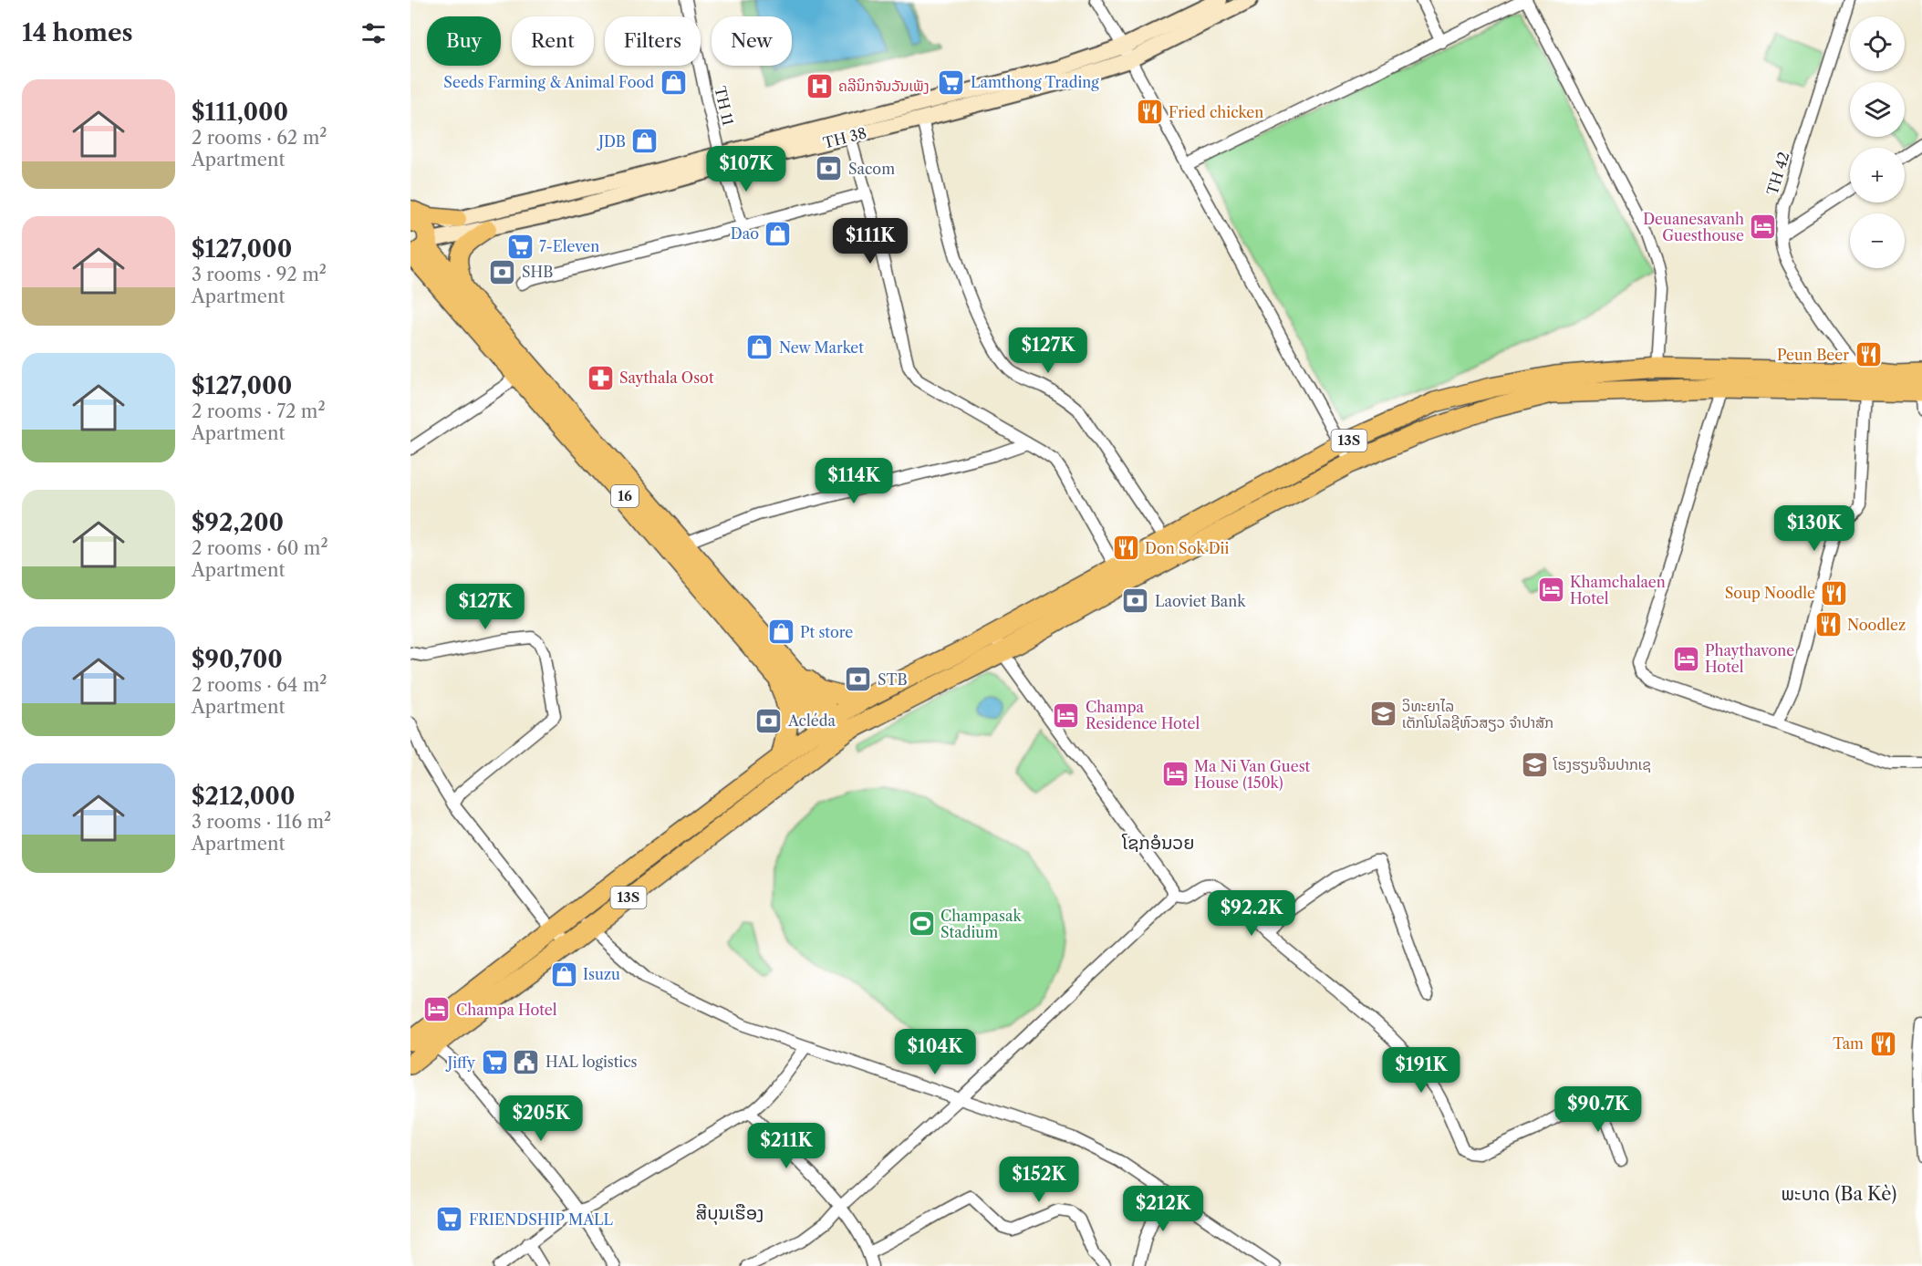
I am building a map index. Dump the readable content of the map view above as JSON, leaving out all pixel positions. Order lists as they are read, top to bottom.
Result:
{
  "streets": {
    "highway": ["13S", "16"],
    "street": ["TH 11", "TH 38", "TH 42"]
  },
  "crossings": [
    ["TH 11", "TH 38"],
    ["TH 38", "16"],
    ["TH 42", "13S"],
    ["13S", "16"]
  ],
  "districts": ["ໂຊກອໍນວຍ", "ພະບາດ (Ba Kè)", "ສີບຸນເຮືອງ"],
  "places": {
    "shop": [
      "Seeds Farming & Animal Food",
      "JDB",
      "Dao",
      "New Market",
      "Pt store",
      "Isuzu"
    ],
    "supermarket": [
      "Lamthong Trading",
      "7-Eleven",
      "Jiffy",
      "FRIENDSHIP MALL"
    ],
    "hospital": ["ຄລີນິກຈັນວັນເພັງ"],
    "restaurant": [
      "Fried chicken",
      "Peun Beer",
      "Don Sok Dii",
      "Soup Noodle",
      "Noodlez",
      "Tam"
    ],
    "bank": [
      "Sacom",
      "SHB",
      "Laoviet Bank",
      "STB",
      "Acléda"
    ],
    "hotel": [
      "Deuanesavanh Guesthouse",
      "Khamchalaen Hotel",
      "Phaythavone Hotel",
      "Champa Residence Hotel",
      "Ma Ni Van Guest House (150k)",
      "Champa Hotel"
    ],
    "pharmacy": ["Saythala Osot"],
    "school or university": ["ວິທະຍາໄລ ເຕັກໂນໂລຊີຫົວສຽວ ຈຳປາສັກ", "ໂຮງຮຽນຈີນປາກເຊ"],
    "sports": ["Champasak Stadium"],
    "public building": ["HAL logistics"]
  },
  "page": {
    "heading": "14 homes",
    "map_buttons": ["+", "−"],
    "chip": [
      "Buy",
      "Rent",
      "Filters",
      "New"
    ],
    "list": [
      {
        "name": "$111,000",
        "note": "2 rooms · 62 m² · Apartment"
      },
      {
        "name": "$127,000",
        "note": "3 rooms · 92 m² · Apartment"
      },
      {
        "name": "$127,000",
        "note": "2 rooms · 72 m² · Apartment"
      },
      {
        "name": "$92,200",
        "note": "2 rooms · 60 m² · Apartment"
      },
      {
        "name": "$90,700",
        "note": "2 rooms · 64 m² · Apartment"
      },
      {
        "name": "$212,000",
        "note": "3 rooms · 116 m² · Apartment"
      }
    ],
    "price": [
      "$107K",
      "$111K",
      "$127K",
      "$114K",
      "$130K",
      "$127K",
      "$92.2K",
      "$104K",
      "$191K",
      "$90.7K",
      "$205K",
      "$211K",
      "$152K",
      "$212K"
    ]
  }
}
